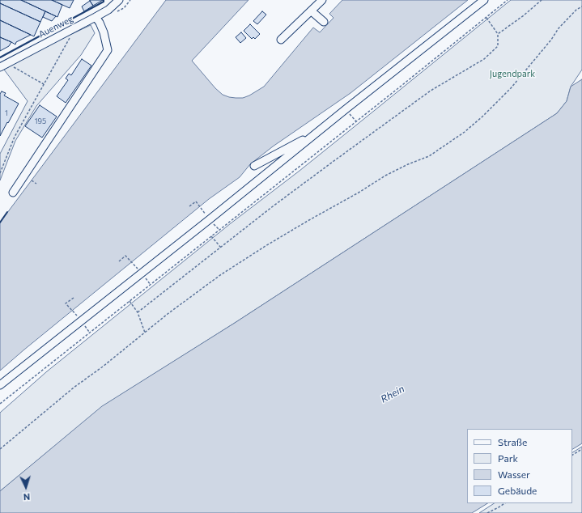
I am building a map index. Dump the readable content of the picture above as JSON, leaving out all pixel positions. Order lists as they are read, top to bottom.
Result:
{
  "streets": {
    "street": ["Auenweg"]
  },
  "water": ["Rhein"],
  "parks": ["Jugendpark"],
  "house_numbers": ["1", "195"],
  "legend": [
    "Straße",
    "Park",
    "Wasser",
    "Gebäude"
  ],
  "north": "bottom"
}
